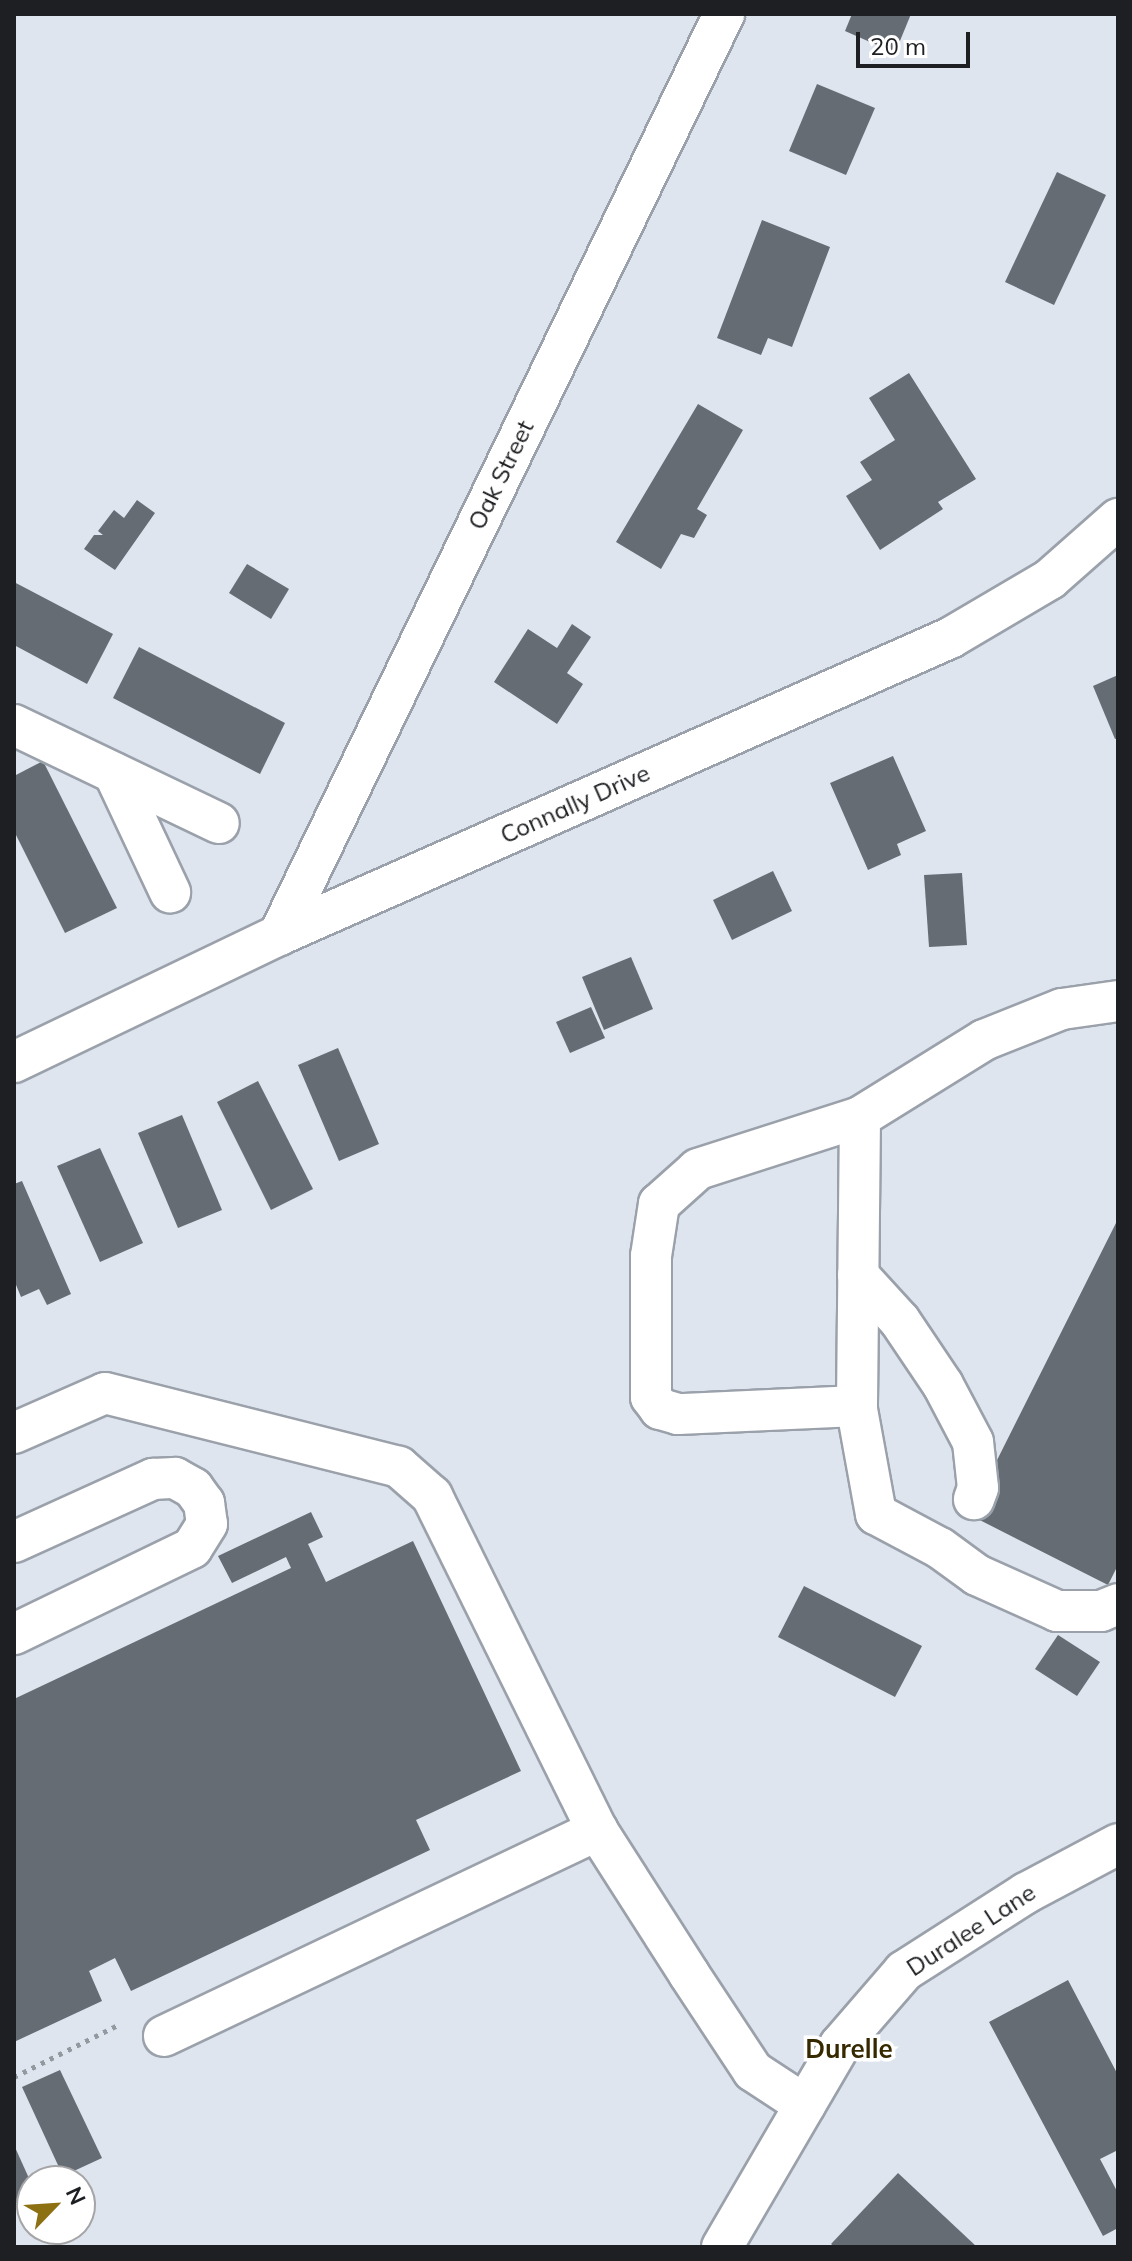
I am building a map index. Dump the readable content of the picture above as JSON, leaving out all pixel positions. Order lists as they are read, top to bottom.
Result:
{
  "streets": {
    "street": ["Oak Street", "Connally Drive", "Duralee Lane"]
  },
  "crossings": [
    ["Oak Street", "Connally Drive"]
  ],
  "districts": ["Durelle"],
  "scale_bar": "20 m",
  "north": "top right"
}
